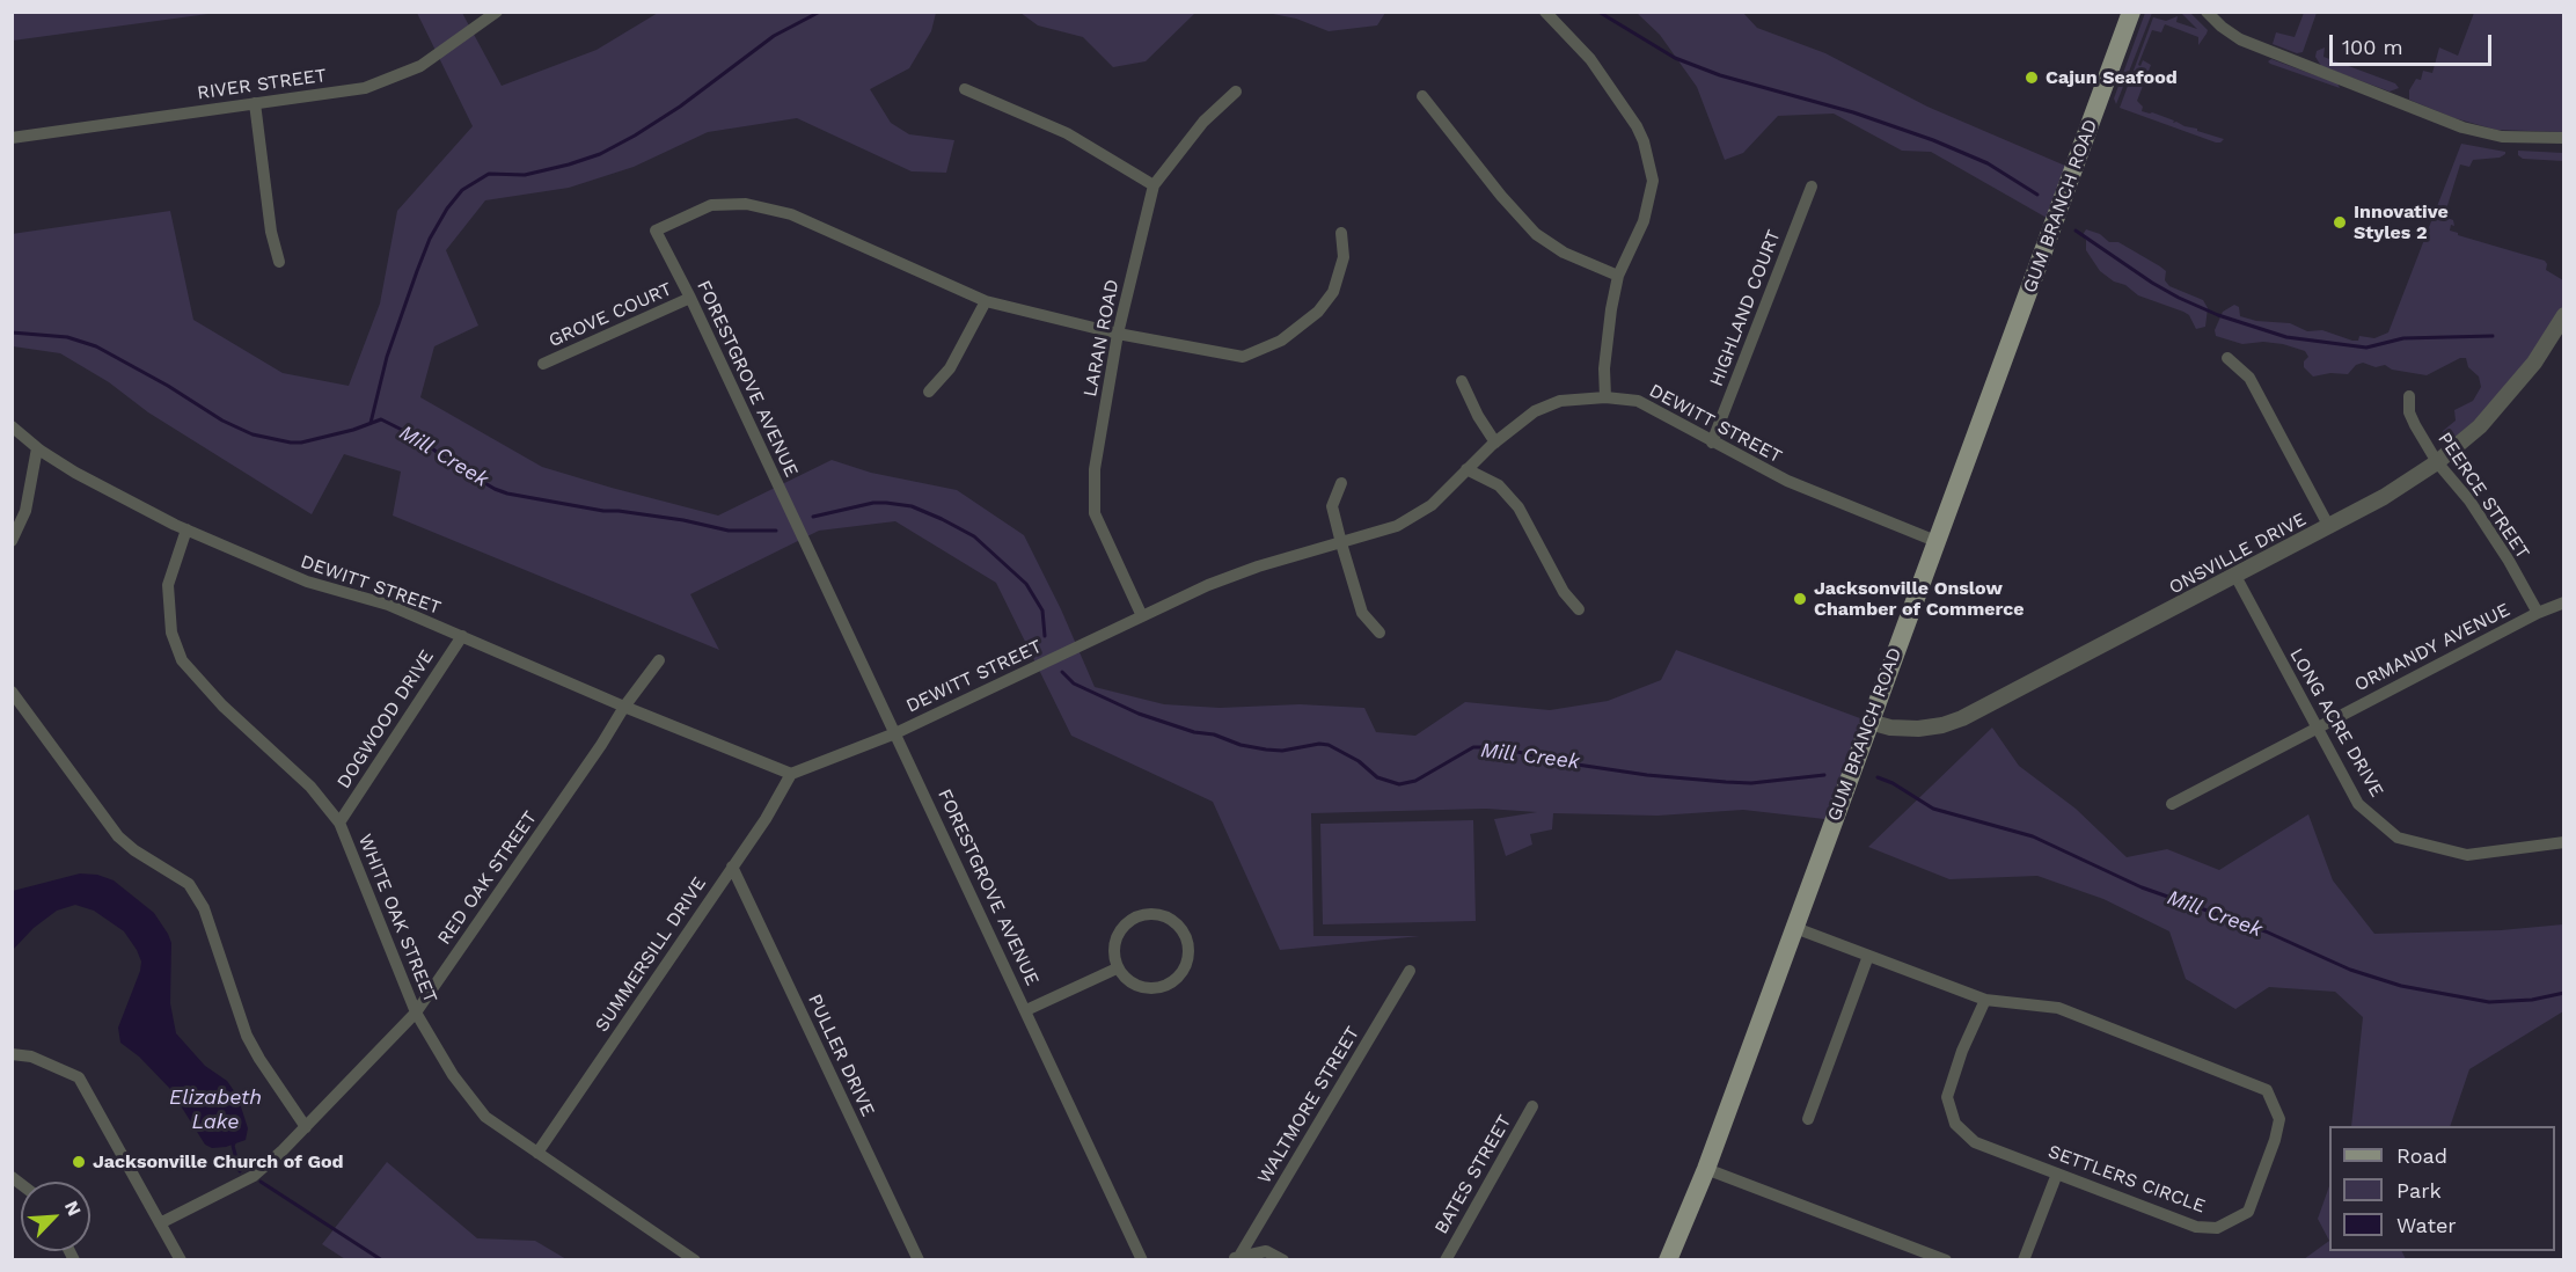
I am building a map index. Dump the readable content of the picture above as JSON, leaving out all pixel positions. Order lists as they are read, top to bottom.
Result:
{
  "streets": {
    "main road": ["GUM BRANCH ROAD"],
    "street": [
      "RIVER STREET",
      "HIGHLAND COURT",
      "GROVE COURT",
      "LARAN ROAD",
      "FORESTGROVE AVENUE",
      "DEWITT STREET",
      "PEERCE STREET",
      "ONSVILLE DRIVE",
      "ORMANDY AVENUE",
      "DOGWOOD DRIVE",
      "LONG ACRE DRIVE",
      "RED OAK STREET",
      "WHITE OAK STREET",
      "SUMMERSILL DRIVE",
      "PULLER DRIVE",
      "WALTMORE STREET",
      "BATES STREET",
      "SETTLERS CIRCLE"
    ]
  },
  "crossings": [
    ["GUM BRANCH ROAD", "DEWITT STREET"],
    ["GUM BRANCH ROAD", "ONSVILLE DRIVE"],
    ["GUM BRANCH ROAD", "SETTLERS CIRCLE"],
    ["HIGHLAND COURT", "DEWITT STREET"],
    ["GROVE COURT", "FORESTGROVE AVENUE"],
    ["LARAN ROAD", "FORESTGROVE AVENUE"],
    ["LARAN ROAD", "DEWITT STREET"],
    ["FORESTGROVE AVENUE", "DEWITT STREET"],
    ["DEWITT STREET", "DOGWOOD DRIVE"],
    ["DEWITT STREET", "RED OAK STREET"],
    ["DEWITT STREET", "WHITE OAK STREET"],
    ["DEWITT STREET", "SUMMERSILL DRIVE"],
    ["PEERCE STREET", "ONSVILLE DRIVE"],
    ["PEERCE STREET", "ORMANDY AVENUE"],
    ["ONSVILLE DRIVE", "LONG ACRE DRIVE"],
    ["ORMANDY AVENUE", "LONG ACRE DRIVE"],
    ["DOGWOOD DRIVE", "WHITE OAK STREET"],
    ["RED OAK STREET", "WHITE OAK STREET"],
    ["WHITE OAK STREET", "SUMMERSILL DRIVE"],
    ["SUMMERSILL DRIVE", "PULLER DRIVE"]
  ],
  "water": ["Mill Creek", "Elizabeth Lake"],
  "places": [
    "Cajun Seafood",
    "Innovative Styles 2",
    "Jacksonville Onslow Chamber of Commerce",
    "Jacksonville Church of God"
  ],
  "legend": ["Road", "Park", "Water"],
  "scale_bar": "100 m",
  "north": "top right"
}
